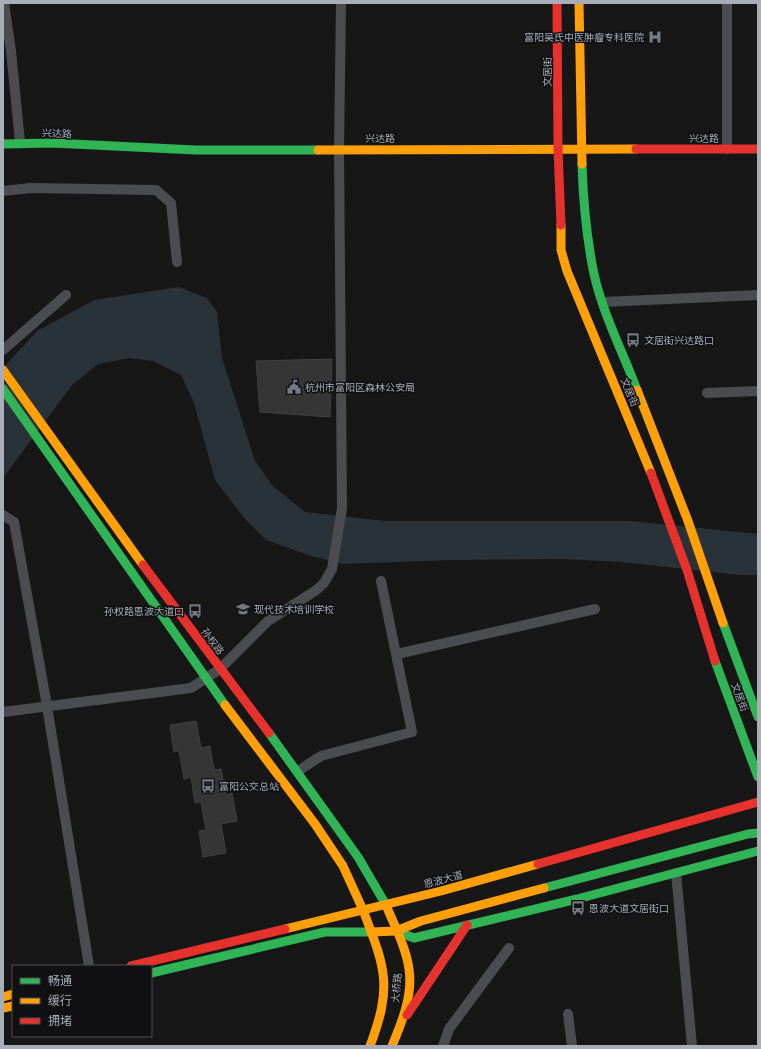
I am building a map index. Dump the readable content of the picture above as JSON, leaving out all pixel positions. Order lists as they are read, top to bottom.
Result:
{
  "streets": {
    "main road": [
      "文居街",
      "兴达路",
      "孙权路",
      "恩波大道",
      "大桥路"
    ]
  },
  "crossings": [
    ["文居街", "兴达路"],
    ["孙权路", "恩波大道"],
    ["孙权路", "大桥路"]
  ],
  "places": {
    "hospital": ["富阳吴氏中医肿瘤专科医院"],
    "bus stop": [
      "文居街兴达路口",
      "孙权路恩波大道口",
      "富阳公交总站",
      "恩波大道文居街口"
    ],
    "public building": ["杭州市富阳区森林公安局"],
    "school or university": ["现代技术培训学校"]
  },
  "legend": ["畅通", "缓行", "拥堵"]
}
